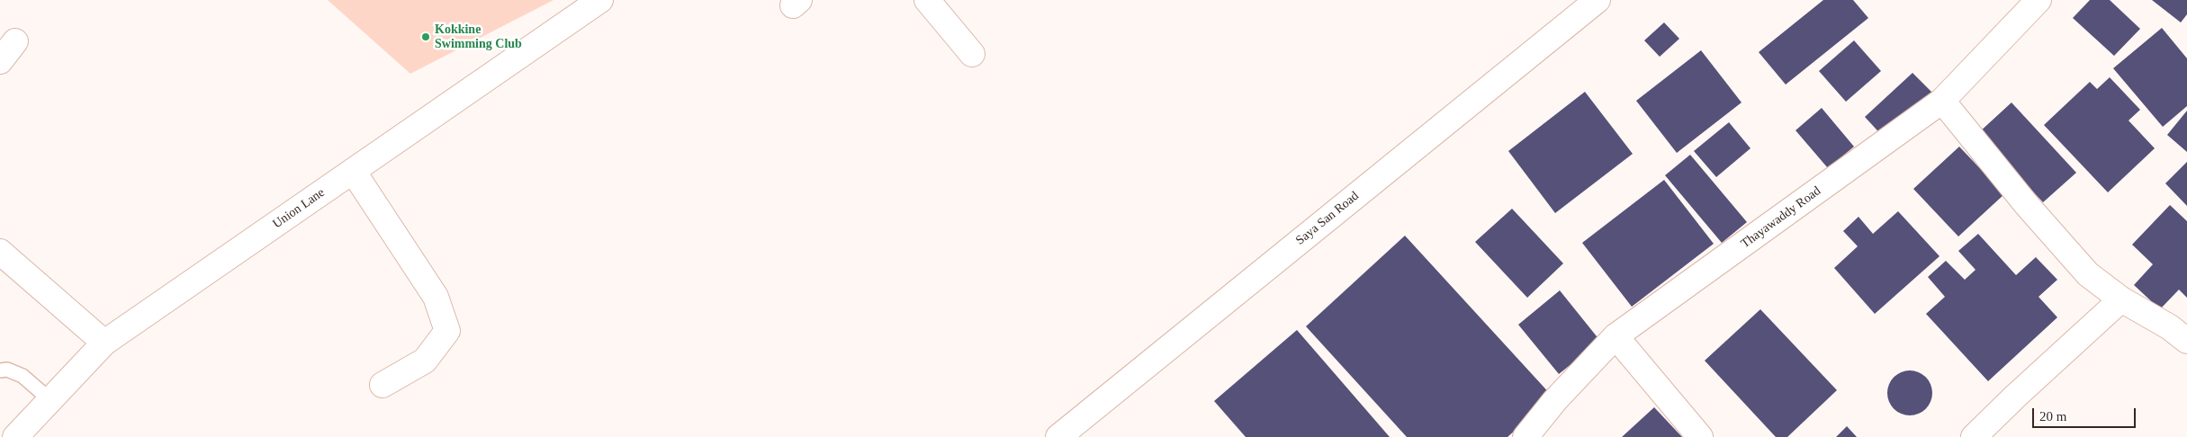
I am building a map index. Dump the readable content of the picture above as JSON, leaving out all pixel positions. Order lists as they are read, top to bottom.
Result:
{
  "streets": {
    "street": ["Union Lane", "Thayawaddy Road", "Saya San Road"]
  },
  "places": ["Kokkine Swimming Club"],
  "scale_bar": "20 m"
}
